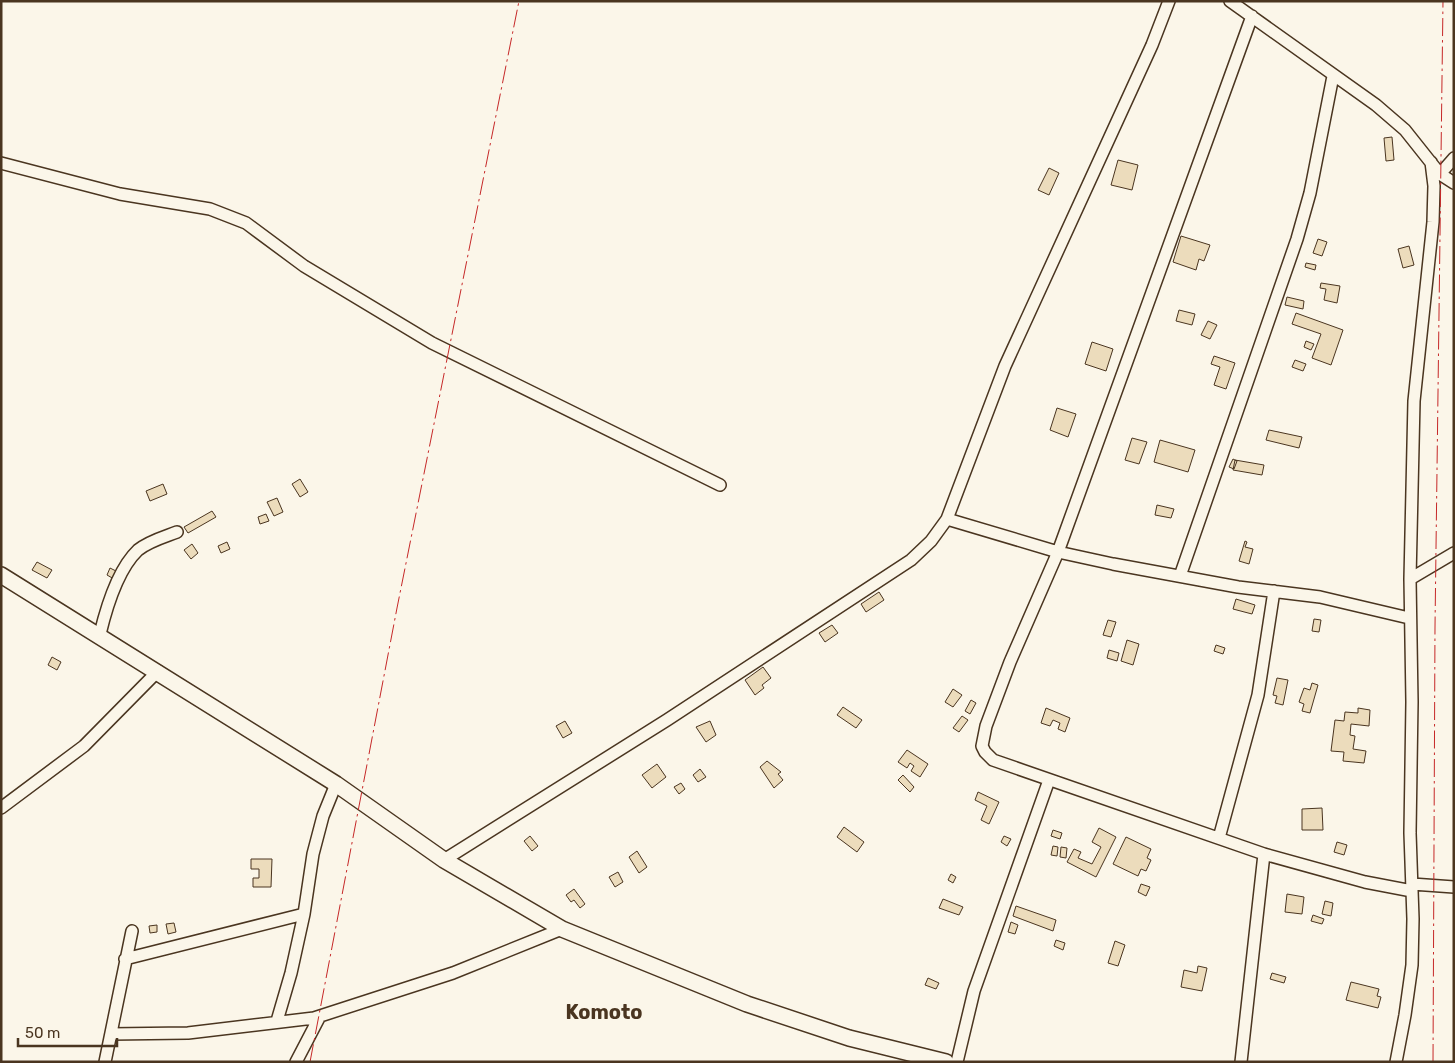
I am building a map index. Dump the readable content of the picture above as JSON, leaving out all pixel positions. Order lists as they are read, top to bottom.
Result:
{
  "districts": ["Komoto"],
  "scale_bar": "50 m"
}
